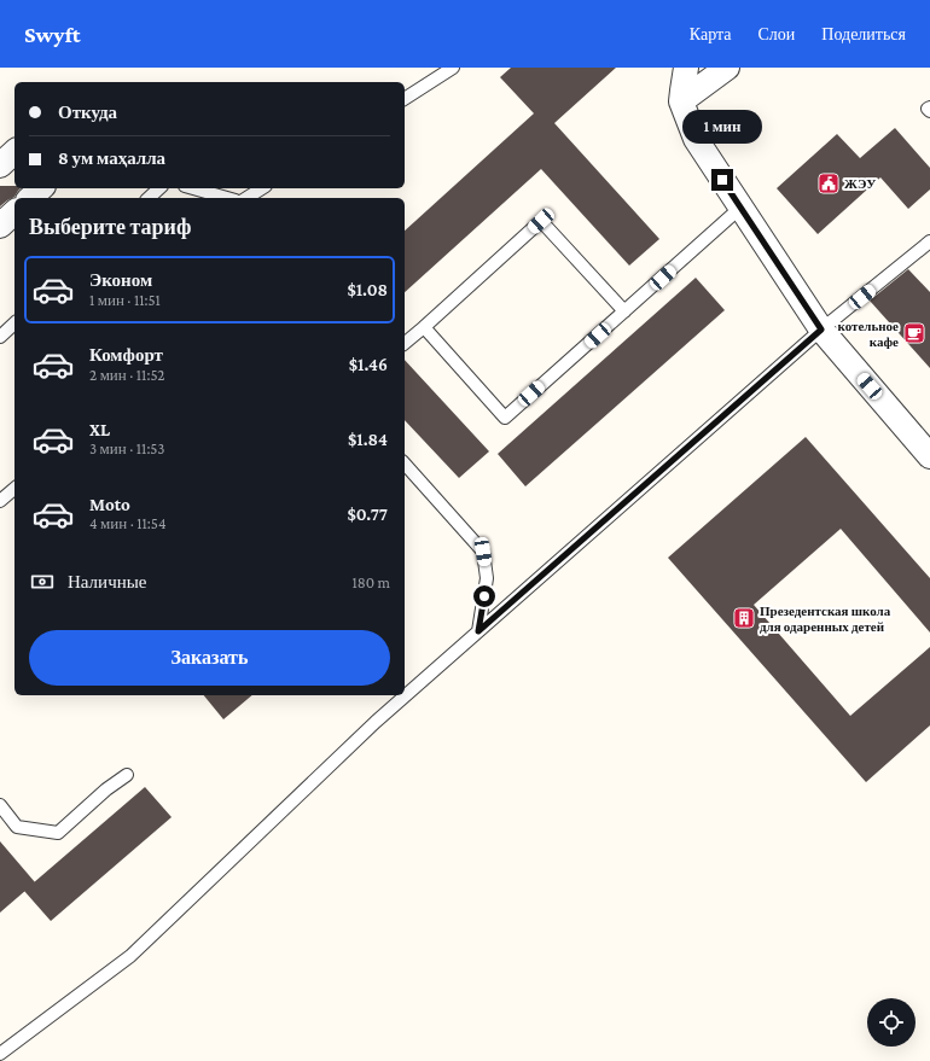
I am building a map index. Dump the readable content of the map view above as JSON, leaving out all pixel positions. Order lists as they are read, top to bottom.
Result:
{
  "places": {
    "public building": ["ЖЭУ"],
    "cafe": ["котельное кафе"],
    "building": ["Презедентская школа для одаренных детей"]
  },
  "page": {
    "header": "Swyft",
    "nav": ["Карта", "Слои", "Поделиться"],
    "banner": ["Откуда", "8 ум маҳалла"],
    "bubble": "1 мин",
    "heading": "Выберите тариф",
    "list": [
      {
        "name": "Эконом",
        "note": "1 мин · 11:51",
        "value": "$1.08"
      },
      {
        "name": "Комфорт",
        "note": "2 мин · 11:52",
        "value": "$1.46"
      },
      {
        "name": "XL",
        "note": "3 мин · 11:53",
        "value": "$1.84"
      },
      {
        "name": "Moto",
        "note": "4 мин · 11:54",
        "value": "$0.77"
      }
    ],
    "pay": ["Наличные", "180 m"],
    "buttons": "Заказать"
  }
}
